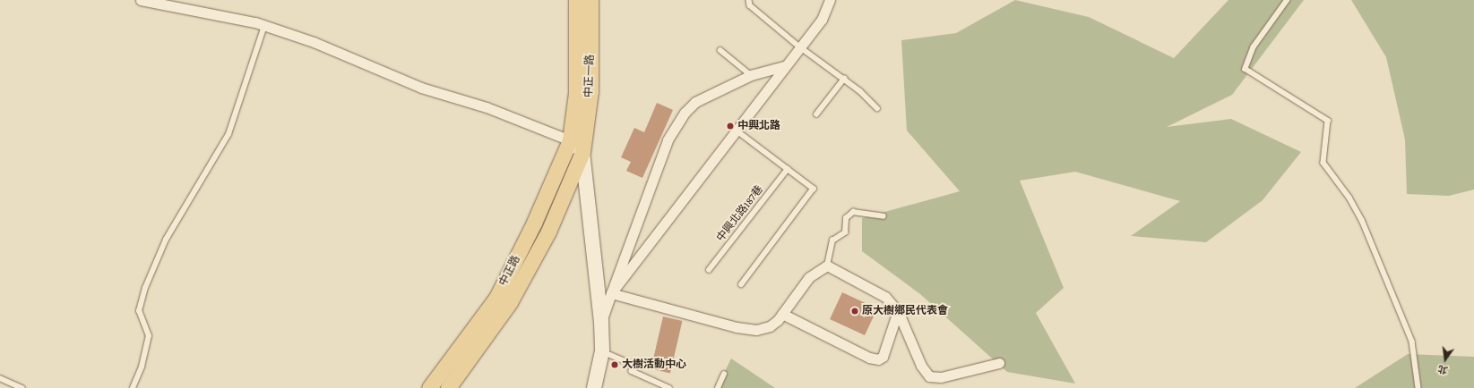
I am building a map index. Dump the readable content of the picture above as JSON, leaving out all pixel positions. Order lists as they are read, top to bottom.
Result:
{
  "streets": {
    "main road": ["中正一路", "中正路"],
    "lane": ["中興北路187巷"]
  },
  "crossings": [
    ["中正一路", "中正路"]
  ],
  "places": ["中興北路", "原大樹鄉民代表會", "大樹活動中心"],
  "north": "bottom"
}
